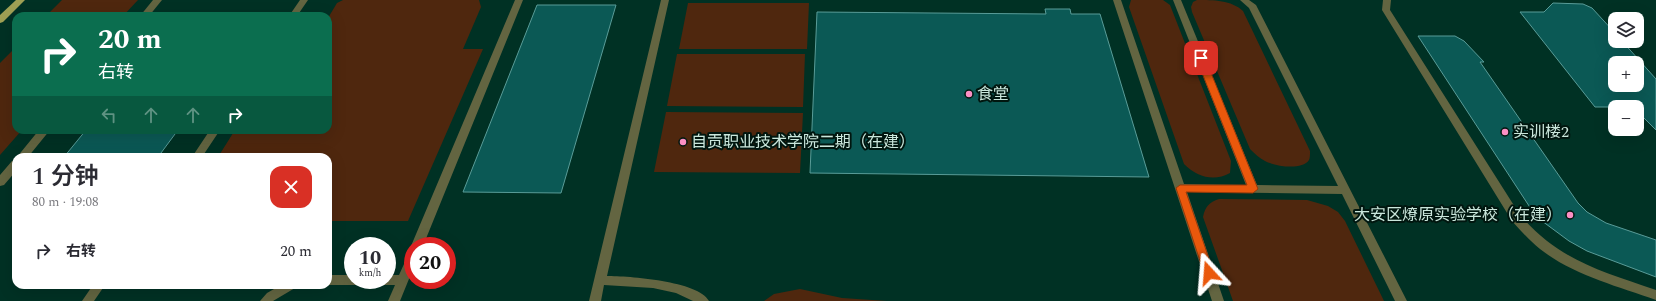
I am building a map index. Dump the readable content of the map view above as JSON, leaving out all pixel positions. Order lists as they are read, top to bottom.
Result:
{
  "places": [
    "食堂",
    "实训楼2",
    "自贡职业技术学院二期（在建）",
    "大安区燎原实验学校（在建）"
  ],
  "page": {
    "map_buttons": ["+", "−"],
    "turn": ["20 m", "右转"],
    "heading": ["1 分钟", "80 m · 19:08"],
    "list": [
      {
        "name": "右转",
        "value": "20 m"
      }
    ],
    "speed": "10 km/h",
    "limit": "20"
  }
}
